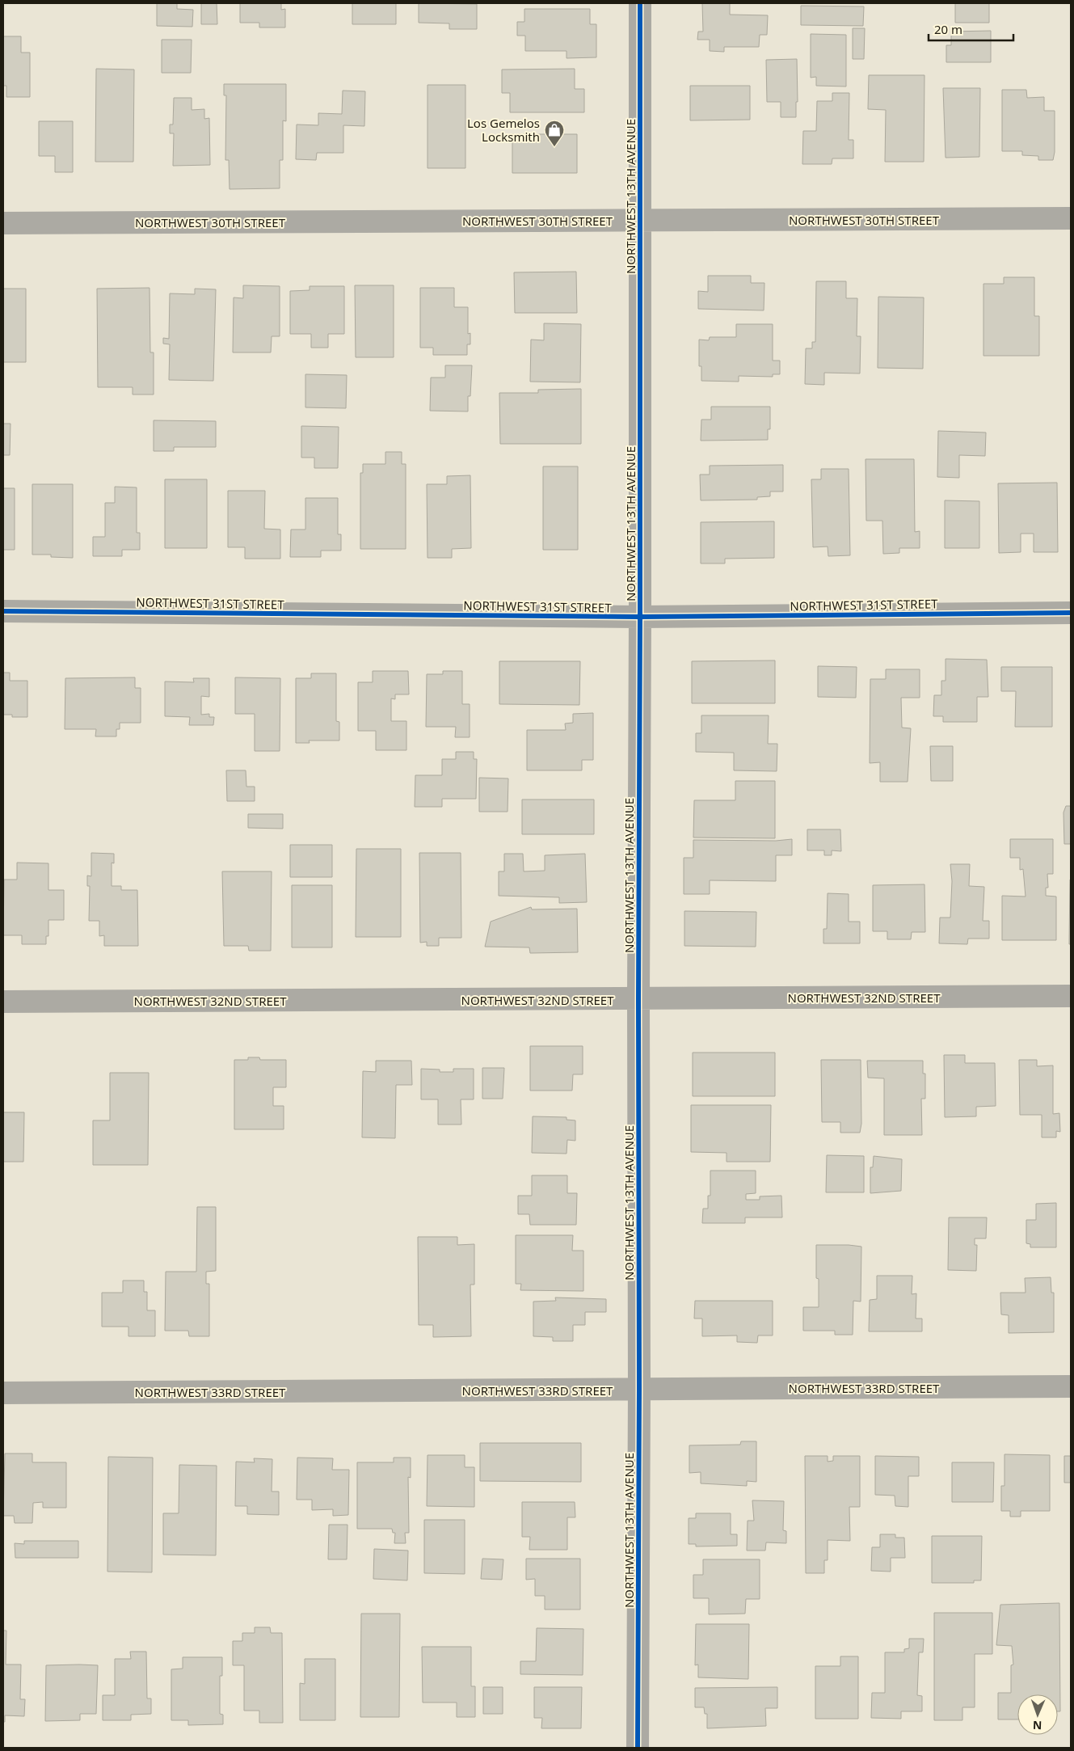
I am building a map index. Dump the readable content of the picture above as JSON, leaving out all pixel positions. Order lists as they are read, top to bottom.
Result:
{
  "streets": {
    "street": [
      "NORTHWEST 13TH AVENUE",
      "NORTHWEST 30TH STREET",
      "NORTHWEST 31ST STREET",
      "NORTHWEST 32ND STREET",
      "NORTHWEST 33RD STREET"
    ]
  },
  "crossings": [
    ["NORTHWEST 13TH AVENUE", "NORTHWEST 30TH STREET"],
    ["NORTHWEST 13TH AVENUE", "NORTHWEST 31ST STREET"],
    ["NORTHWEST 13TH AVENUE", "NORTHWEST 32ND STREET"],
    ["NORTHWEST 13TH AVENUE", "NORTHWEST 33RD STREET"]
  ],
  "places": {
    "shop": ["Los Gemelos Locksmith"]
  },
  "scale_bar": "20 m",
  "north": "bottom"
}
